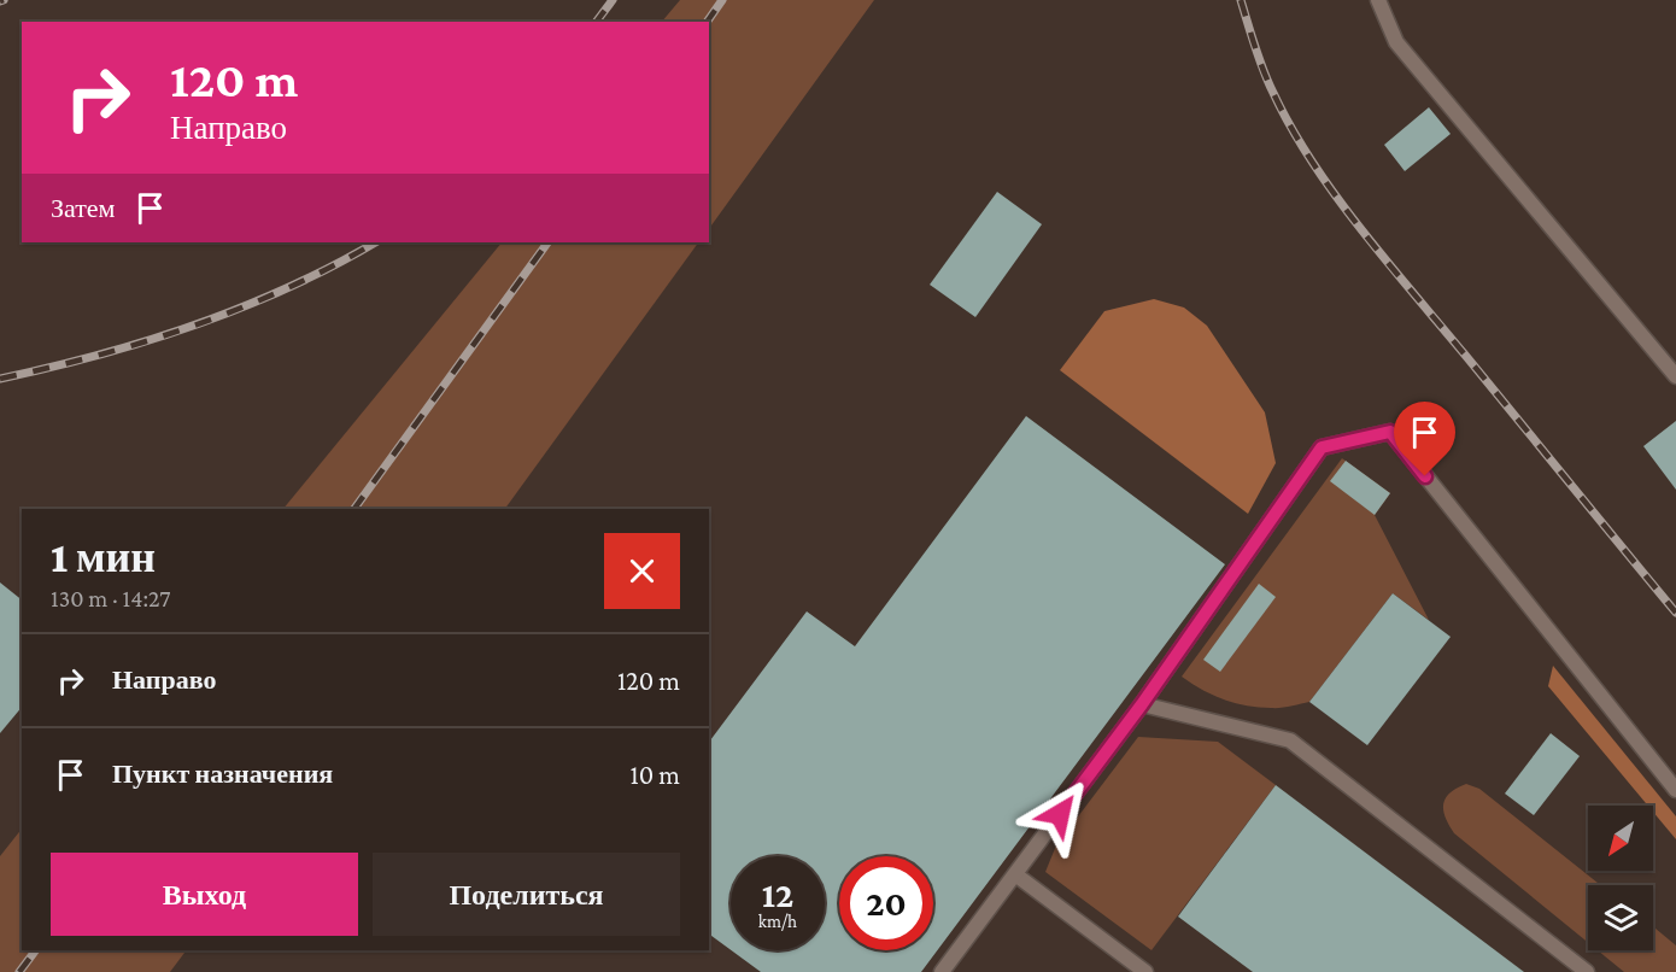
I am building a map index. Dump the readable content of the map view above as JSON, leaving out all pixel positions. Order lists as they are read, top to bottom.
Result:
{
  "north": "bottom left",
  "page": {
    "turn": ["120 m", "Направо"],
    "then": "Затем",
    "heading": ["1 мин", "130 m · 14:27"],
    "list": [
      {
        "name": "Направо",
        "value": "120 m"
      },
      {
        "name": "Пункт назначения",
        "value": "10 m"
      }
    ],
    "buttons": ["Выход", "Поделиться"],
    "speed": "12 km/h",
    "limit": "20"
  }
}
